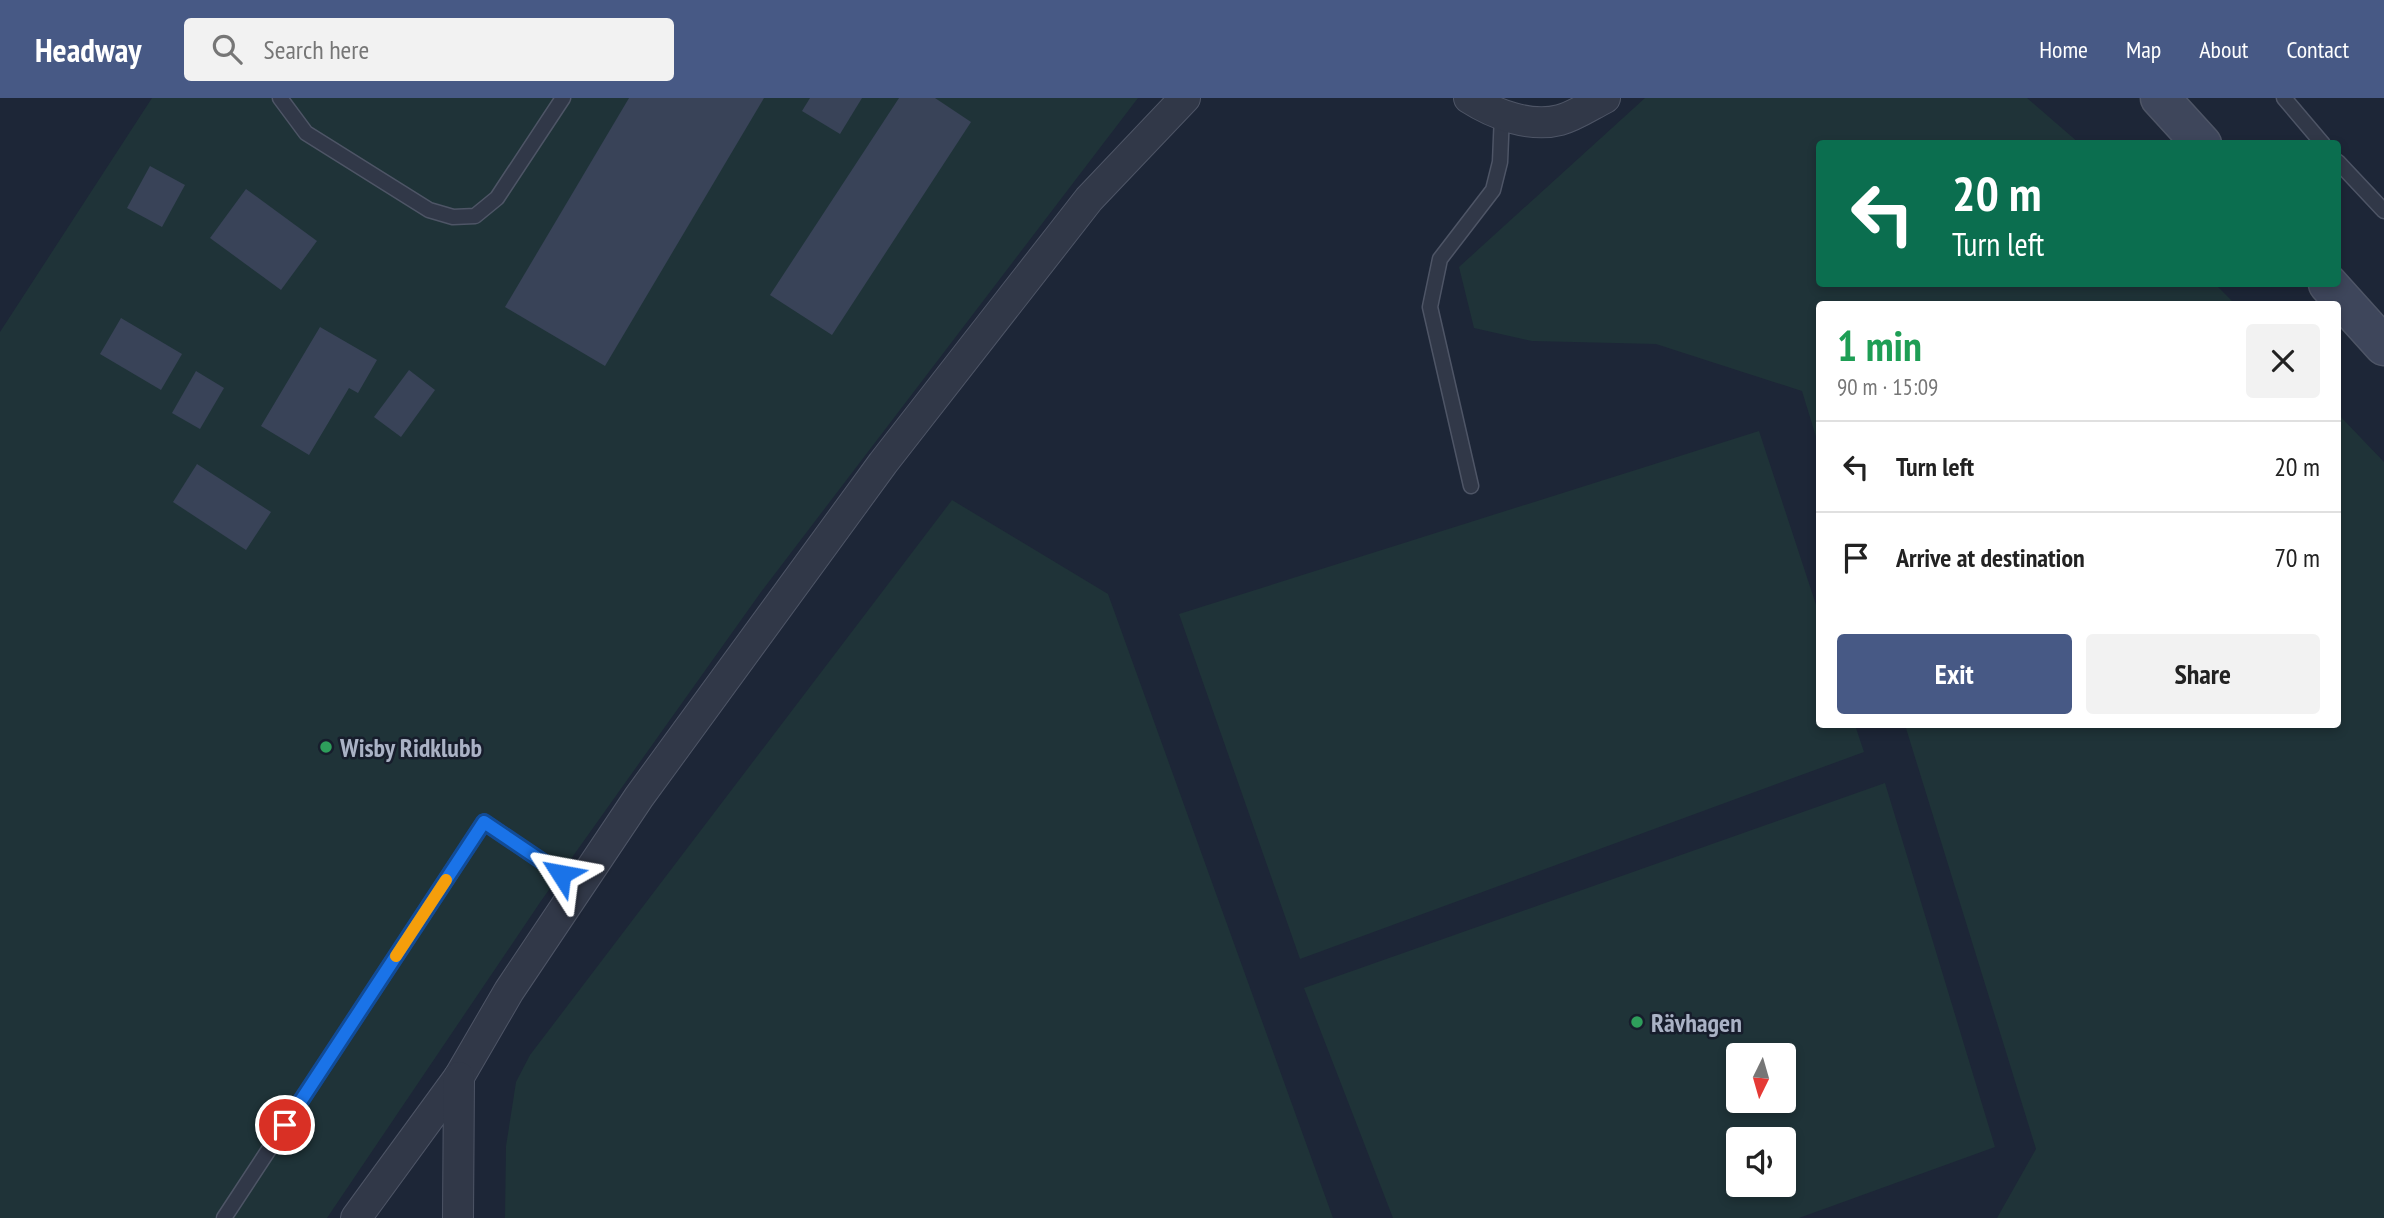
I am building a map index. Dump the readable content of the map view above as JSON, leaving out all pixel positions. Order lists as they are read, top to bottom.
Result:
{
  "places": ["Wisby Ridklubb", "Rävhagen"],
  "north": "bottom",
  "page": {
    "header": "Headway",
    "search": "Search here",
    "nav": [
      "Home",
      "Map",
      "About",
      "Contact"
    ],
    "turn": ["20 m", "Turn left"],
    "heading": ["1 min", "90 m · 15:09"],
    "list": [
      {
        "name": "Turn left",
        "value": "20 m"
      },
      {
        "name": "Arrive at destination",
        "value": "70 m"
      }
    ],
    "buttons": ["Exit", "Share"]
  }
}
